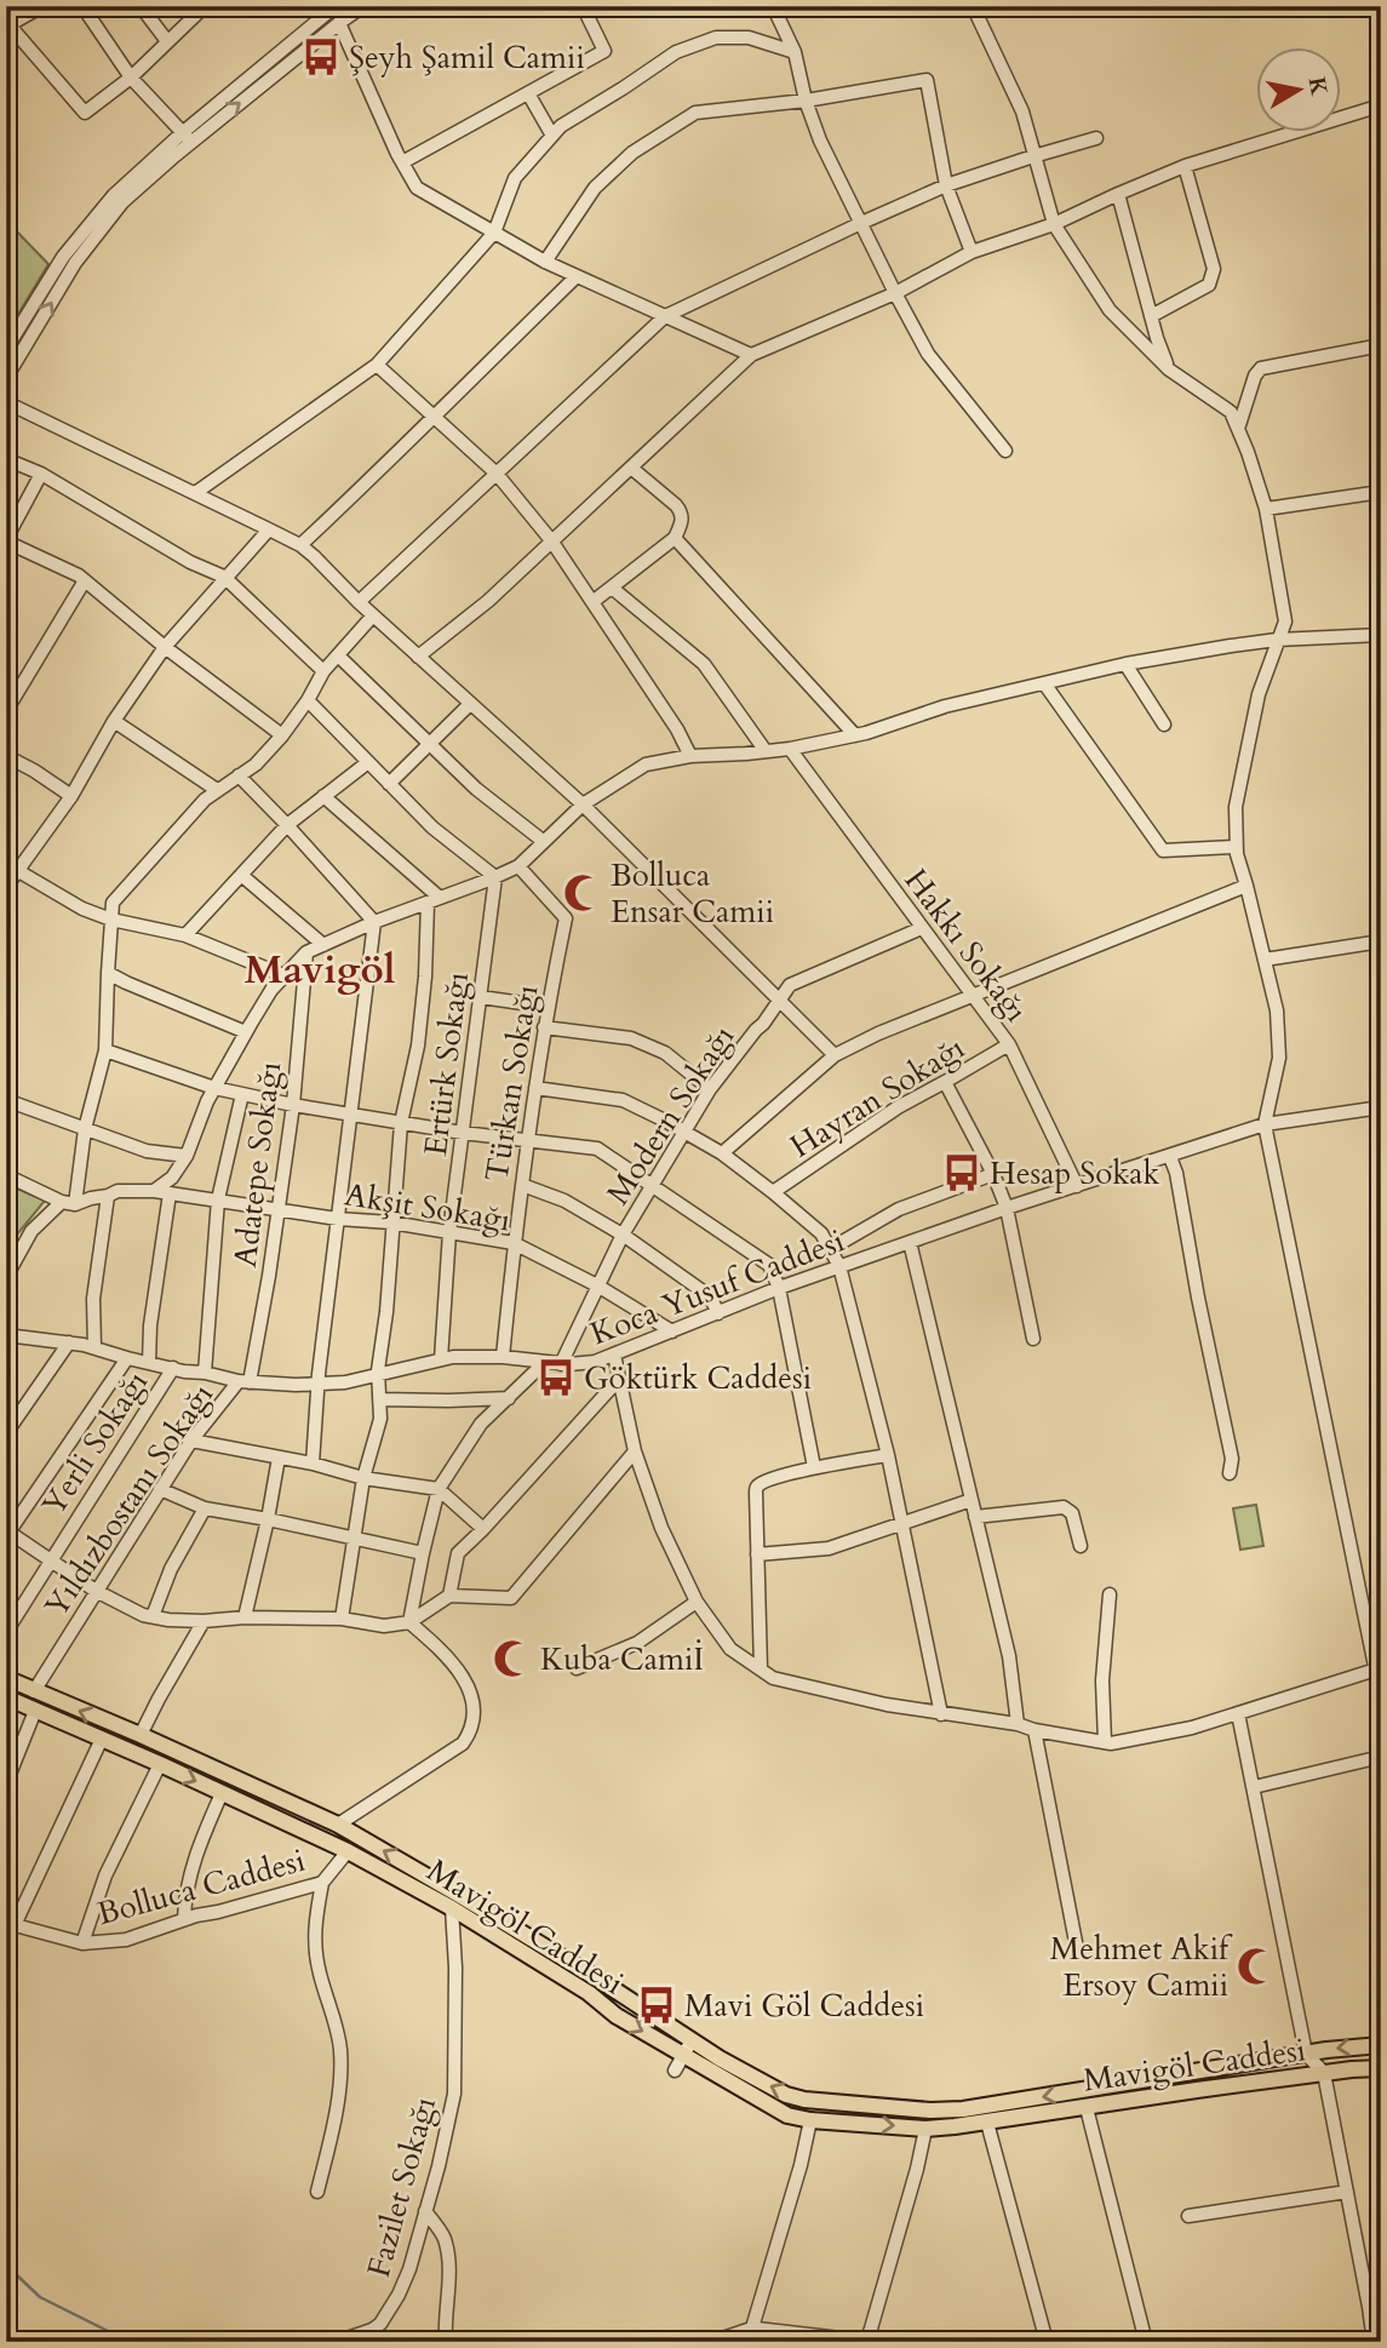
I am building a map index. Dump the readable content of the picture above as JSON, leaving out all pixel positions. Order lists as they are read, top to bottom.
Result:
{
  "streets": {
    "main road": ["Mavigöl Caddesi"],
    "street": [
      "Hakkı Sokağı",
      "Ertürk Sokağı",
      "Türkan Sokağı",
      "Hayran Sokağı",
      "Modern Sokağı",
      "Adatepe Sokağı",
      "Akşit Sokağı",
      "Koca Yusuf Caddesi",
      "Yerli Sokağı",
      "Yıldızbostanı Sokağı",
      "Bolluca Caddesi",
      "Fazilet Sokağı"
    ]
  },
  "crossings": [
    ["Hakkı Sokağı", "Hayran Sokağı"],
    ["Hakkı Sokağı", "Modern Sokağı"],
    ["Hakkı Sokağı", "Koca Yusuf Caddesi"],
    ["Ertürk Sokağı", "Akşit Sokağı"],
    ["Ertürk Sokağı", "Koca Yusuf Caddesi"],
    ["Türkan Sokağı", "Akşit Sokağı"],
    ["Türkan Sokağı", "Koca Yusuf Caddesi"],
    ["Modern Sokağı", "Akşit Sokağı"],
    ["Modern Sokağı", "Koca Yusuf Caddesi"],
    ["Adatepe Sokağı", "Akşit Sokağı"],
    ["Adatepe Sokağı", "Koca Yusuf Caddesi"],
    ["Adatepe Sokağı", "Yıldızbostanı Sokağı"],
    ["Akşit Sokağı", "Koca Yusuf Caddesi"],
    ["Koca Yusuf Caddesi", "Yerli Sokağı"],
    ["Koca Yusuf Caddesi", "Yıldızbostanı Sokağı"],
    ["Yıldızbostanı Sokağı", "Mavigöl Caddesi"],
    ["Bolluca Caddesi", "Mavigöl Caddesi"],
    ["Mavigöl Caddesi", "Fazilet Sokağı"]
  ],
  "districts": ["Mavigöl"],
  "places": {
    "bus stop": [
      "Şeyh Şamil Camii",
      "Hesap Sokak",
      "Göktürk Caddesi",
      "Mavi Göl Caddesi"
    ],
    "mosque": ["Bolluca Ensar Camii", "Kuba Camiİ", "Mehmet Akif Ersoy Camii"]
  },
  "north": "right"
}
